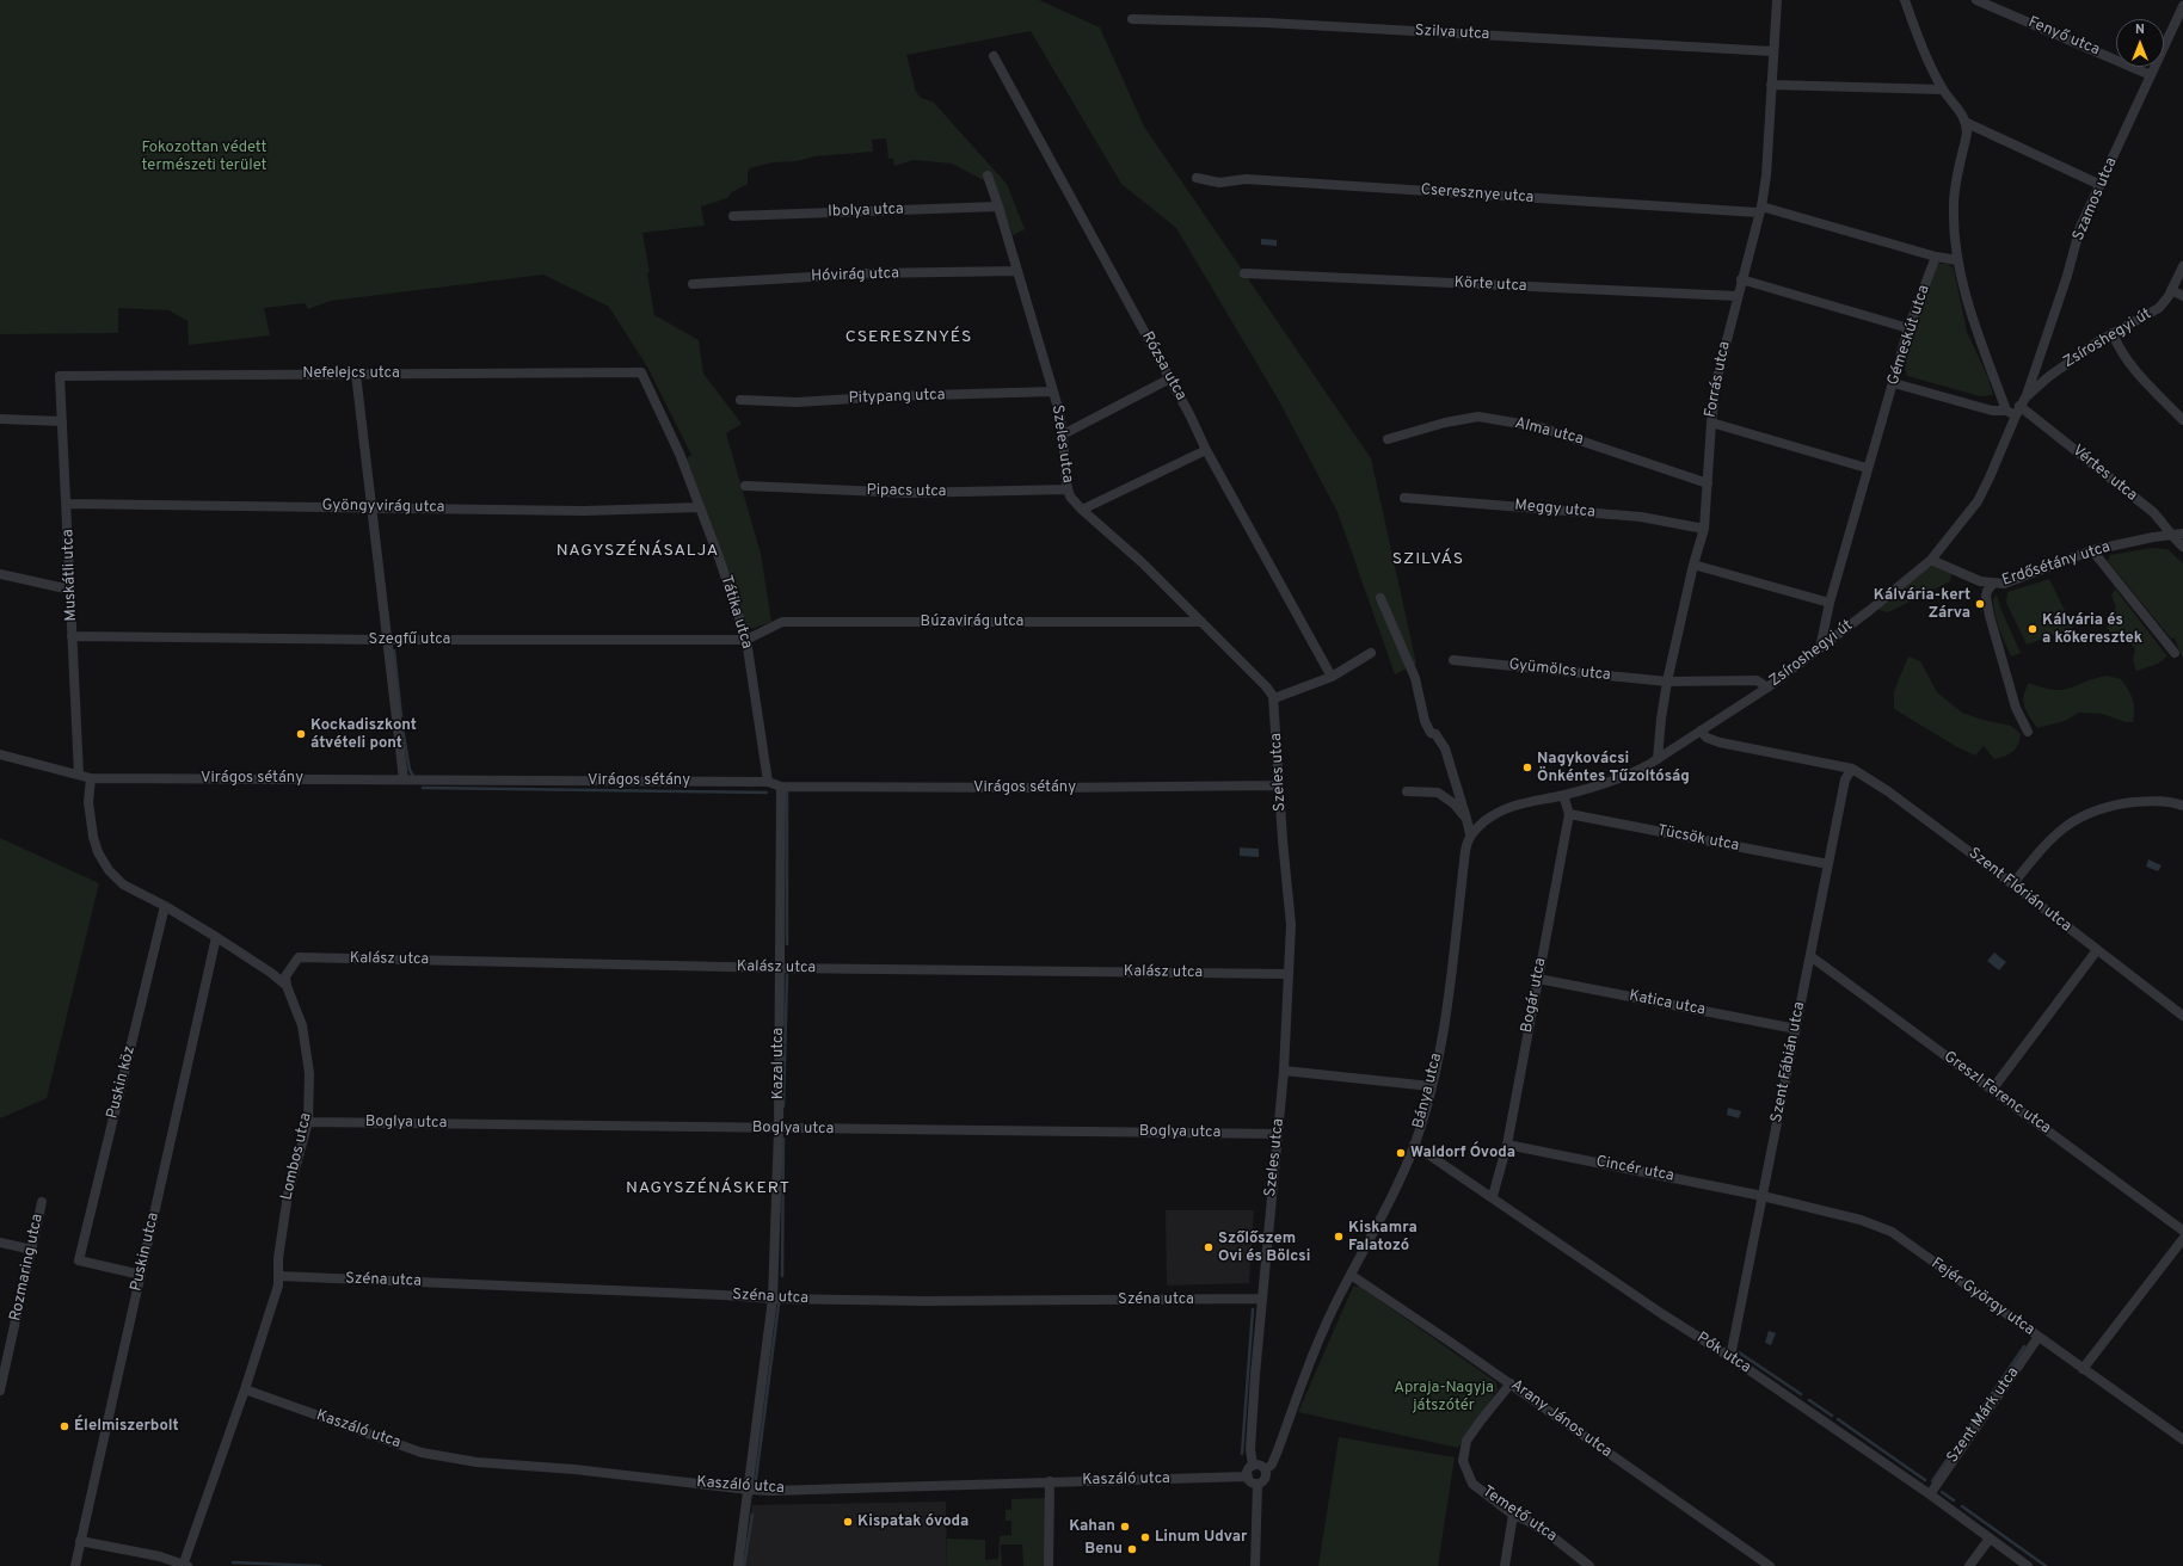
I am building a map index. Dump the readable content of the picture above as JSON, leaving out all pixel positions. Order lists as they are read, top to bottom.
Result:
{
  "streets": {
    "street": [
      "Szilva utca",
      "Fenyő utca",
      "Cseresznye utca",
      "Szamos utca",
      "Ibolya utca",
      "Hóvirág utca",
      "Körte utca",
      "Gémeskút utca",
      "Zsíroshegyi út",
      "Rózsa utca",
      "Nefelejcs utca",
      "Forrás utca",
      "Pitypang utca",
      "Alma utca",
      "Szeles utca",
      "Vértes utca",
      "Pipacs utca",
      "Gyöngyvirág utca",
      "Meggy utca",
      "Erdősétány utca",
      "Muskátli utca",
      "Tátika utca",
      "Búzavirág utca",
      "Szegfű utca",
      "Gyümölcs utca",
      "Virágos sétány",
      "Tücsök utca",
      "Szent Flórián utca",
      "Kalász utca",
      "Bogár utca",
      "Katica utca",
      "Szent Fábián utca",
      "Kazal utca",
      "Puskin köz",
      "Bánya utca",
      "Greszl Ferenc utca",
      "Boglya utca",
      "Lombos utca",
      "Cincér utca",
      "Puskin utca",
      "Rozmaring utca",
      "Széna utca",
      "Fejér György utca",
      "Pók utca",
      "Szent Márk utca",
      "Arany János utca",
      "Kaszáló utca",
      "Temető utca"
    ]
  },
  "crossings": [
    ["Szilva utca", "Forrás utca"],
    ["Fenyő utca", "Szamos utca"],
    ["Cseresznye utca", "Gémeskút utca"],
    ["Cseresznye utca", "Forrás utca"],
    ["Szamos utca", "Zsíroshegyi út"],
    ["Szamos utca", "Vértes utca"],
    ["Ibolya utca", "Szeles utca"],
    ["Hóvirág utca", "Szeles utca"],
    ["Körte utca", "Forrás utca"],
    ["Gémeskút utca", "Zsíroshegyi út"],
    ["Zsíroshegyi út", "Forrás utca"],
    ["Zsíroshegyi út", "Vértes utca"],
    ["Zsíroshegyi út", "Gyümölcs utca"],
    ["Zsíroshegyi út", "Bogár utca"],
    ["Zsíroshegyi út", "Bánya utca"],
    ["Nefelejcs utca", "Muskátli utca"],
    ["Nefelejcs utca", "Tátika utca"],
    ["Forrás utca", "Alma utca"],
    ["Forrás utca", "Meggy utca"],
    ["Forrás utca", "Gyümölcs utca"],
    ["Pitypang utca", "Szeles utca"],
    ["Szeles utca", "Pipacs utca"],
    ["Szeles utca", "Búzavirág utca"],
    ["Szeles utca", "Virágos sétány"],
    ["Szeles utca", "Kalász utca"],
    ["Szeles utca", "Bánya utca"],
    ["Szeles utca", "Boglya utca"],
    ["Szeles utca", "Széna utca"],
    ["Szeles utca", "Kaszáló utca"],
    ["Vértes utca", "Erdősétány utca"],
    ["Gyöngyvirág utca", "Muskátli utca"],
    ["Gyöngyvirág utca", "Tátika utca"],
    ["Muskátli utca", "Szegfű utca"],
    ["Muskátli utca", "Virágos sétány"],
    ["Tátika utca", "Búzavirág utca"],
    ["Tátika utca", "Szegfű utca"],
    ["Tátika utca", "Virágos sétány"],
    ["Búzavirág utca", "Szegfű utca"],
    ["Virágos sétány", "Kazal utca"],
    ["Virágos sétány", "Lombos utca"],
    ["Tücsök utca", "Bogár utca"],
    ["Tücsök utca", "Szent Fábián utca"],
    ["Szent Flórián utca", "Szent Fábián utca"],
    ["Kalász utca", "Kazal utca"],
    ["Kalász utca", "Lombos utca"],
    ["Bogár utca", "Katica utca"],
    ["Bogár utca", "Cincér utca"],
    ["Bogár utca", "Pók utca"],
    ["Katica utca", "Szent Fábián utca"],
    ["Szent Fábián utca", "Greszl Ferenc utca"],
    ["Szent Fábián utca", "Cincér utca"],
    ["Szent Fábián utca", "Fejér György utca"],
    ["Szent Fábián utca", "Pók utca"],
    ["Kazal utca", "Boglya utca"],
    ["Kazal utca", "Széna utca"],
    ["Kazal utca", "Kaszáló utca"],
    ["Puskin köz", "Lombos utca"],
    ["Puskin köz", "Puskin utca"],
    ["Bánya utca", "Pók utca"],
    ["Bánya utca", "Arany János utca"],
    ["Bánya utca", "Kaszáló utca"],
    ["Boglya utca", "Lombos utca"],
    ["Lombos utca", "Puskin utca"],
    ["Lombos utca", "Széna utca"],
    ["Lombos utca", "Kaszáló utca"],
    ["Cincér utca", "Fejér György utca"],
    ["Fejér György utca", "Szent Márk utca"],
    ["Pók utca", "Szent Márk utca"],
    ["Arany János utca", "Temető utca"]
  ],
  "districts": [
    "CSERESZNYÉS",
    "NAGYSZÉNÁSALJA",
    "SZILVÁS",
    "NAGYSZÉNÁSKERT"
  ],
  "parks": ["Fokozottan védett természeti terület", "Apraja-Nagyja játszótér"],
  "places": [
    "Kálvária-kert Zárva",
    "Kálvária és a kőkeresztek",
    "Kockadiszkont átvételi pont",
    "Nagykovácsi Önkéntes Tűzoltóság",
    "Waldorf Óvoda",
    "Kiskamra Falatozó",
    "Szőlőszem Ovi és Bölcsi",
    "Élelmiszerbolt",
    "Kispatak óvoda",
    "Kahan",
    "Linum Udvar",
    "Benu"
  ],
  "north": "top"
}
